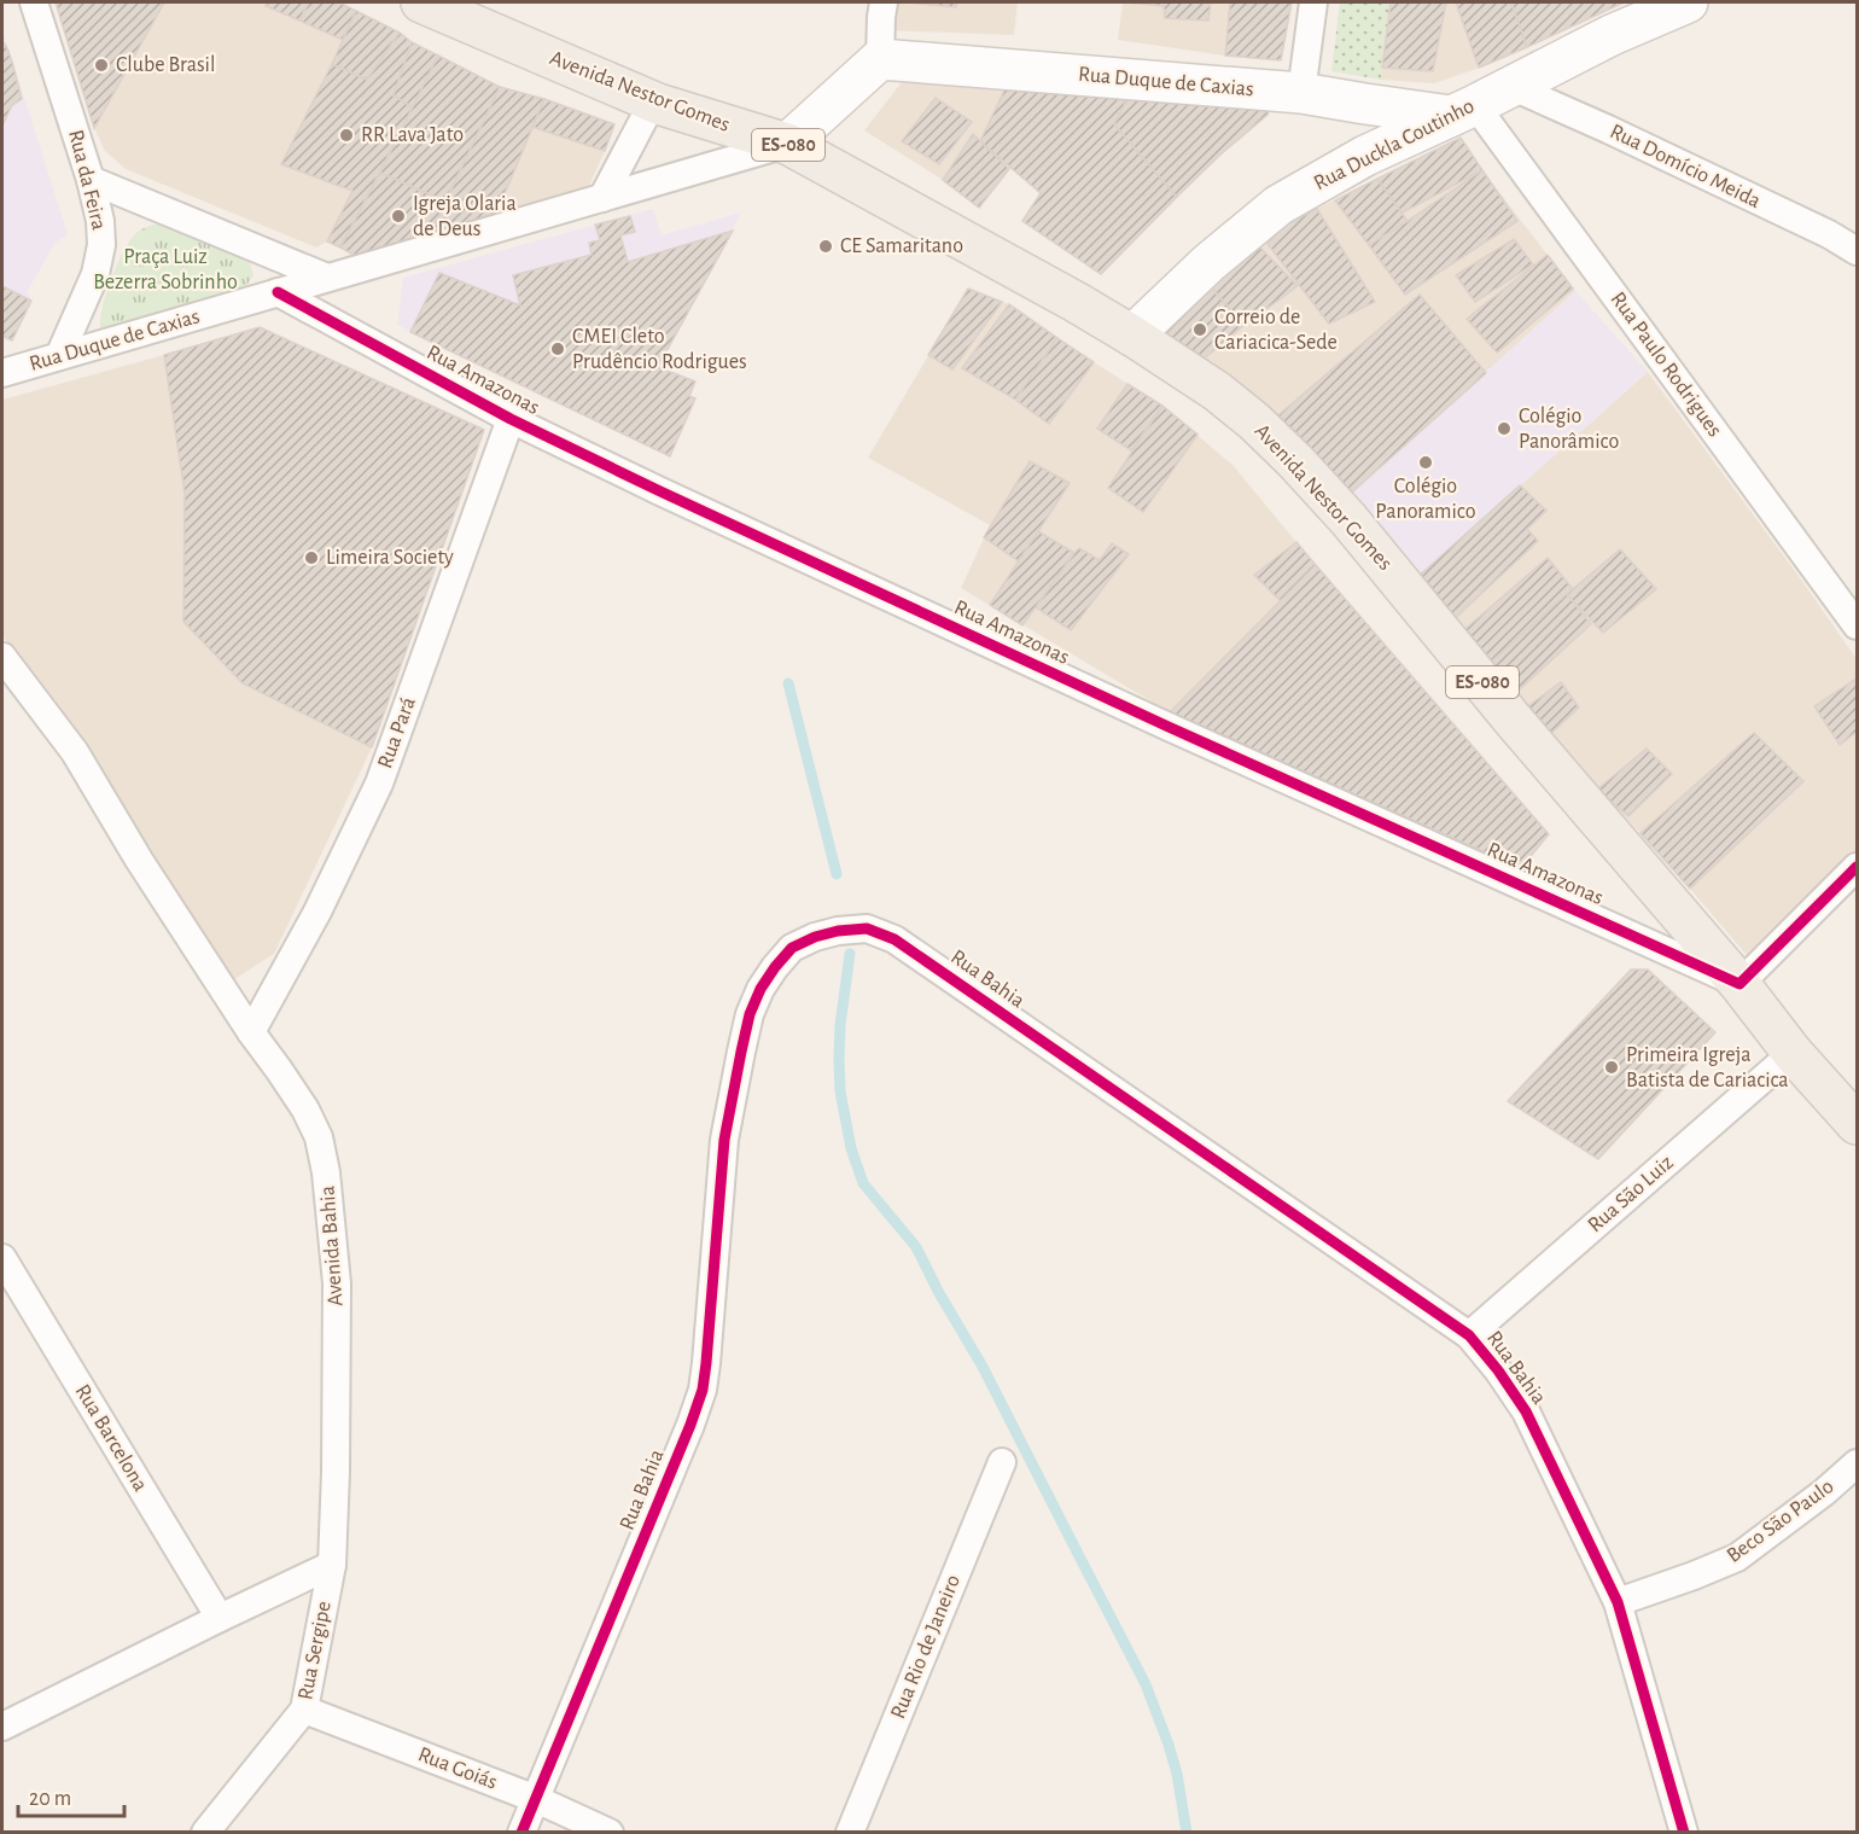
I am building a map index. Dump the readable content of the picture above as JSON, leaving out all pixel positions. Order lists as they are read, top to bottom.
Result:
{
  "streets": {
    "main road": ["Avenida Nestor Gomes", "ES-080"],
    "street": [
      "Rua Duque de Caxias",
      "Rua Duckla Coutinho",
      "Rua Domício Meida",
      "Rua da Feira",
      "Rua Paulo Rodrigues",
      "Rua Amazonas",
      "Rua Pará",
      "Rua Bahia",
      "Rua São Luiz",
      "Avenida Bahia",
      "Rua Barcelona",
      "Beco São Paulo",
      "Rua Rio de Janeiro",
      "Rua Sergipe",
      "Rua Goiás"
    ]
  },
  "crossings": [
    ["Rua Duque de Caxias", "Avenida Nestor Gomes"],
    ["Rua Duque de Caxias", "Rua Duckla Coutinho"],
    ["Rua Duque de Caxias", "Rua da Feira"],
    ["Rua Duque de Caxias", "Rua Paulo Rodrigues"],
    ["Rua Duque de Caxias", "Rua Amazonas"],
    ["Avenida Nestor Gomes", "Rua Duckla Coutinho"],
    ["Avenida Nestor Gomes", "Rua Amazonas"],
    ["Avenida Nestor Gomes", "Rua São Luiz"],
    ["Rua Duckla Coutinho", "Rua Domício Meida"],
    ["Rua Duckla Coutinho", "Rua Paulo Rodrigues"],
    ["Rua Amazonas", "Rua Pará"],
    ["Rua Pará", "Avenida Bahia"],
    ["Rua Bahia", "Rua São Luiz"],
    ["Rua Bahia", "Beco São Paulo"],
    ["Rua Bahia", "Rua Goiás"],
    ["Avenida Bahia", "Rua Sergipe"],
    ["Rua Sergipe", "Rua Goiás"]
  ],
  "parks": ["Praça Luiz Bezerra Sobrinho"],
  "places": [
    "Clube Brasil",
    "RR Lava Jato",
    "Igreja Olaria de Deus",
    "CE Samaritano",
    "Correio de Cariacica-Sede",
    "CMEI Cleto Prudêncio Rodrigues",
    "Colégio Panorâmico",
    "Colégio Panoramico",
    "Limeira Society",
    "Primeira Igreja Batista de Cariacica"
  ],
  "scale_bar": "20 m"
}
